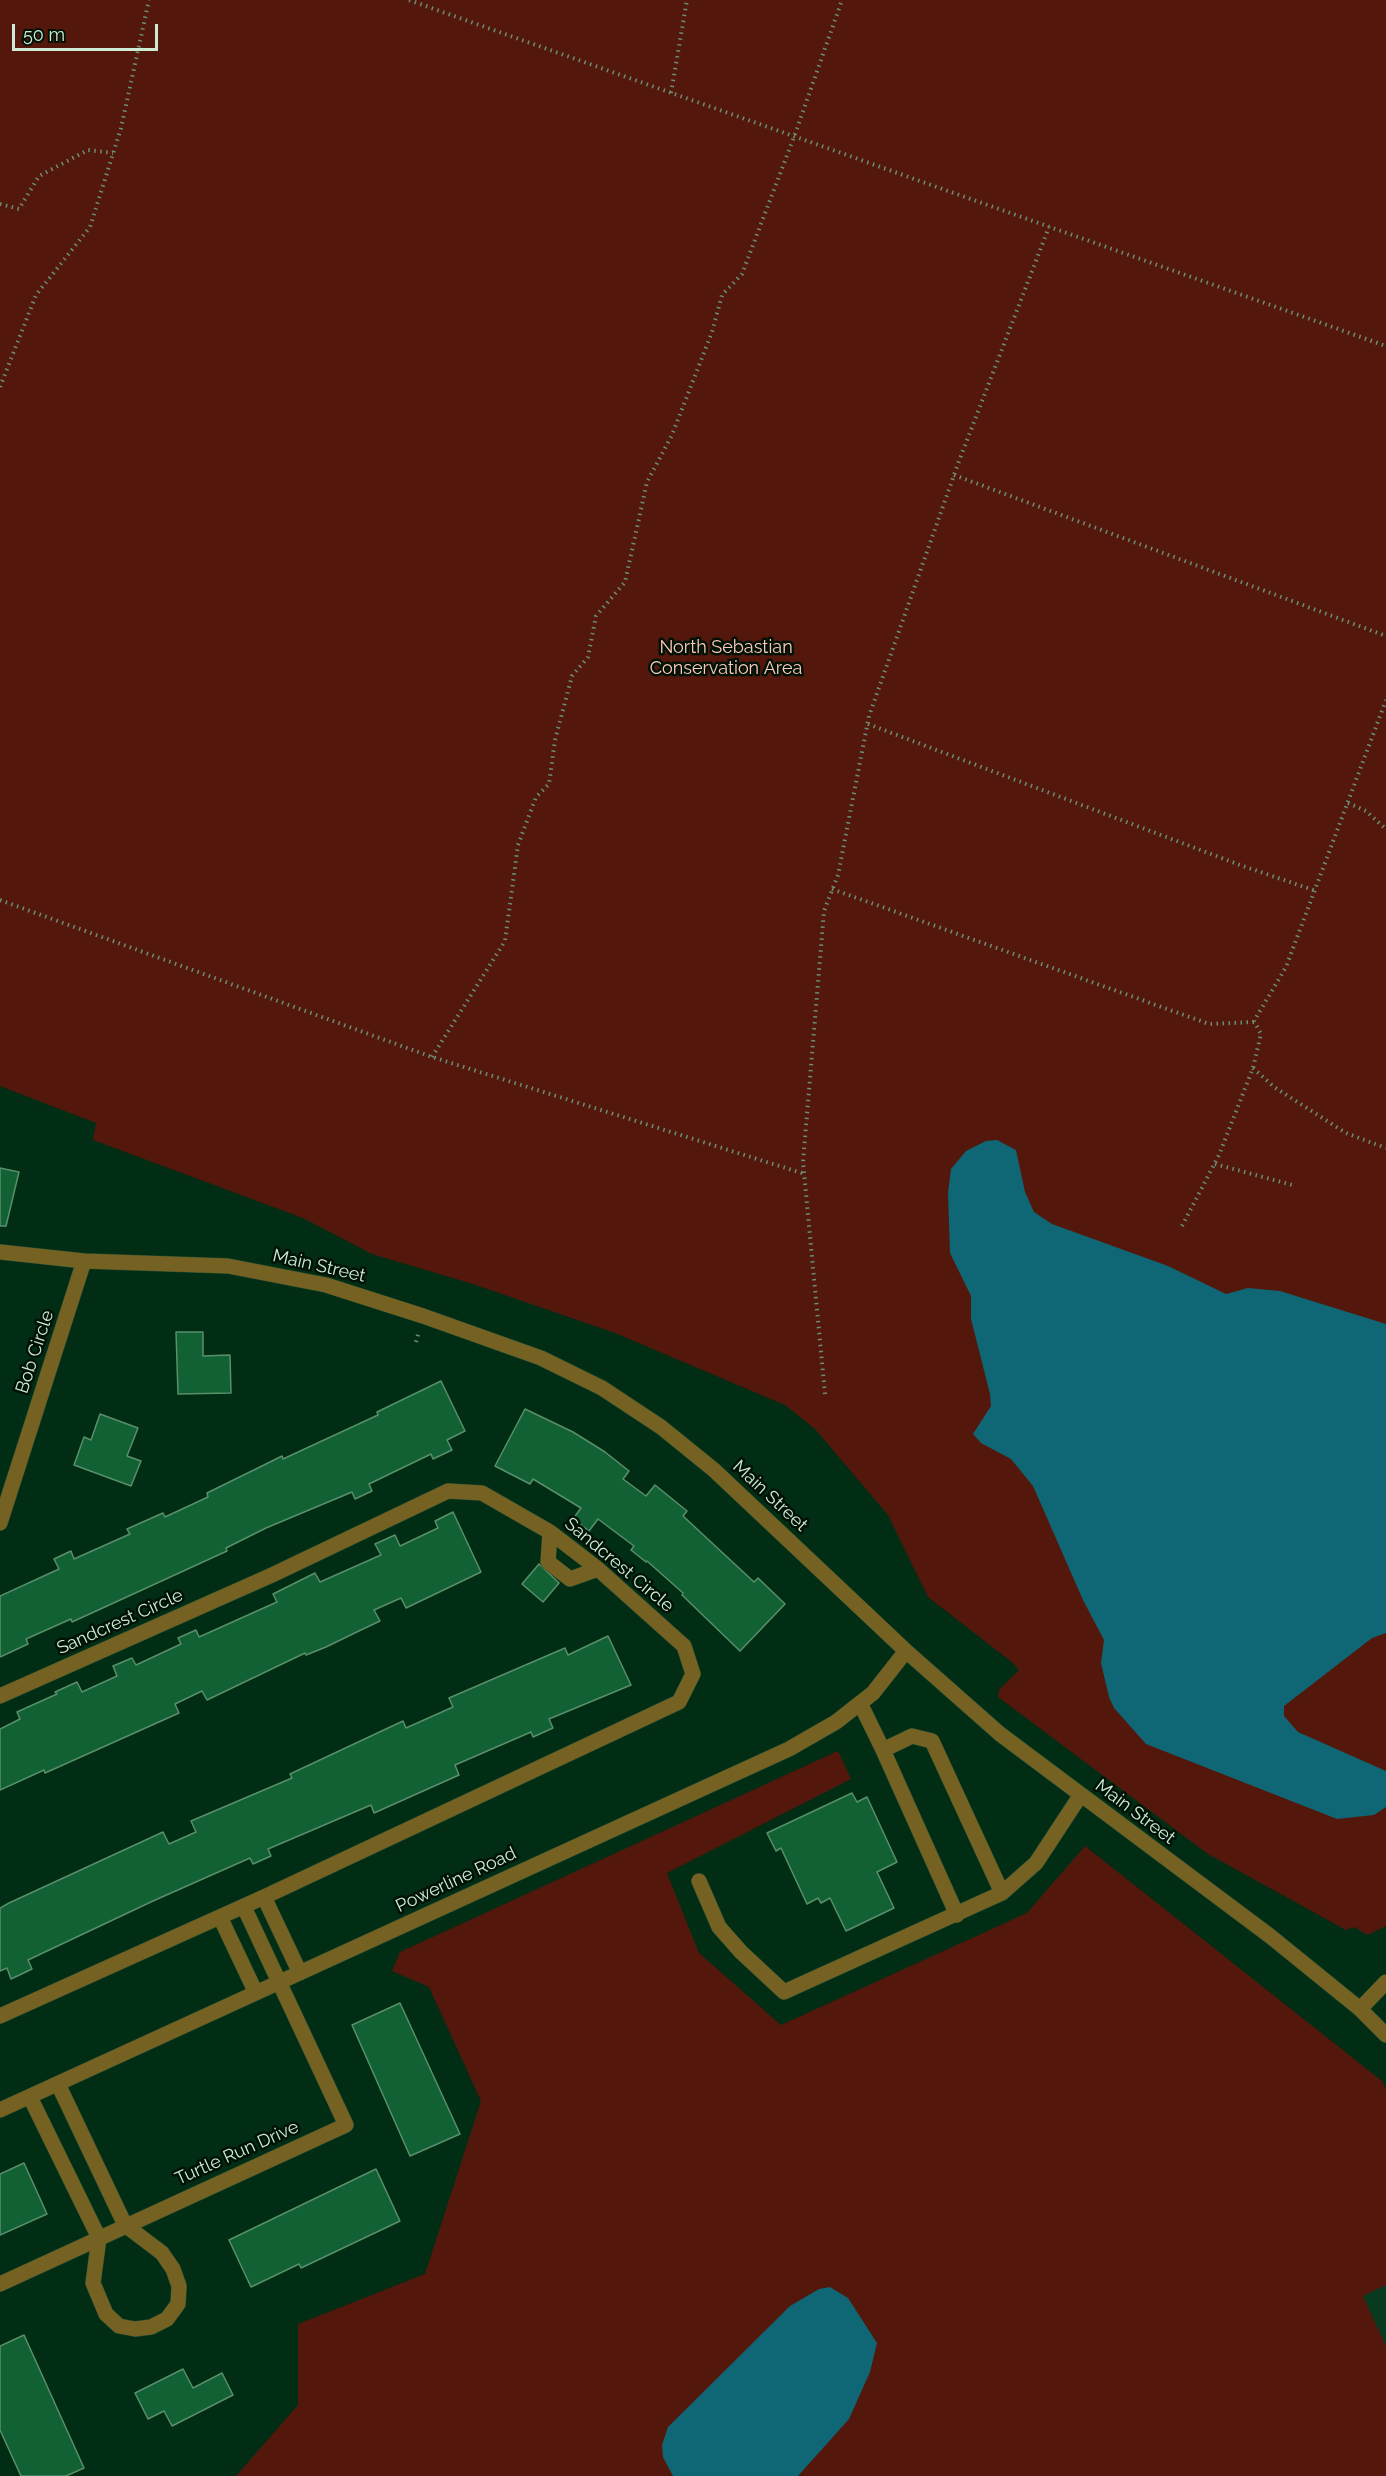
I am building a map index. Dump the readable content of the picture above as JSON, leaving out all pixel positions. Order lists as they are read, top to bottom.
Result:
{
  "streets": {
    "street": [
      "Main Street",
      "Bob Circle",
      "Sandcrest Circle",
      "Powerline Road",
      "Turtle Run Drive"
    ]
  },
  "crossings": [
    ["Main Street", "Bob Circle"],
    ["Main Street", "Powerline Road"],
    ["Powerline Road", "Turtle Run Drive"]
  ],
  "parks": ["North Sebastian Conservation Area"],
  "scale_bar": "50 m"
}
